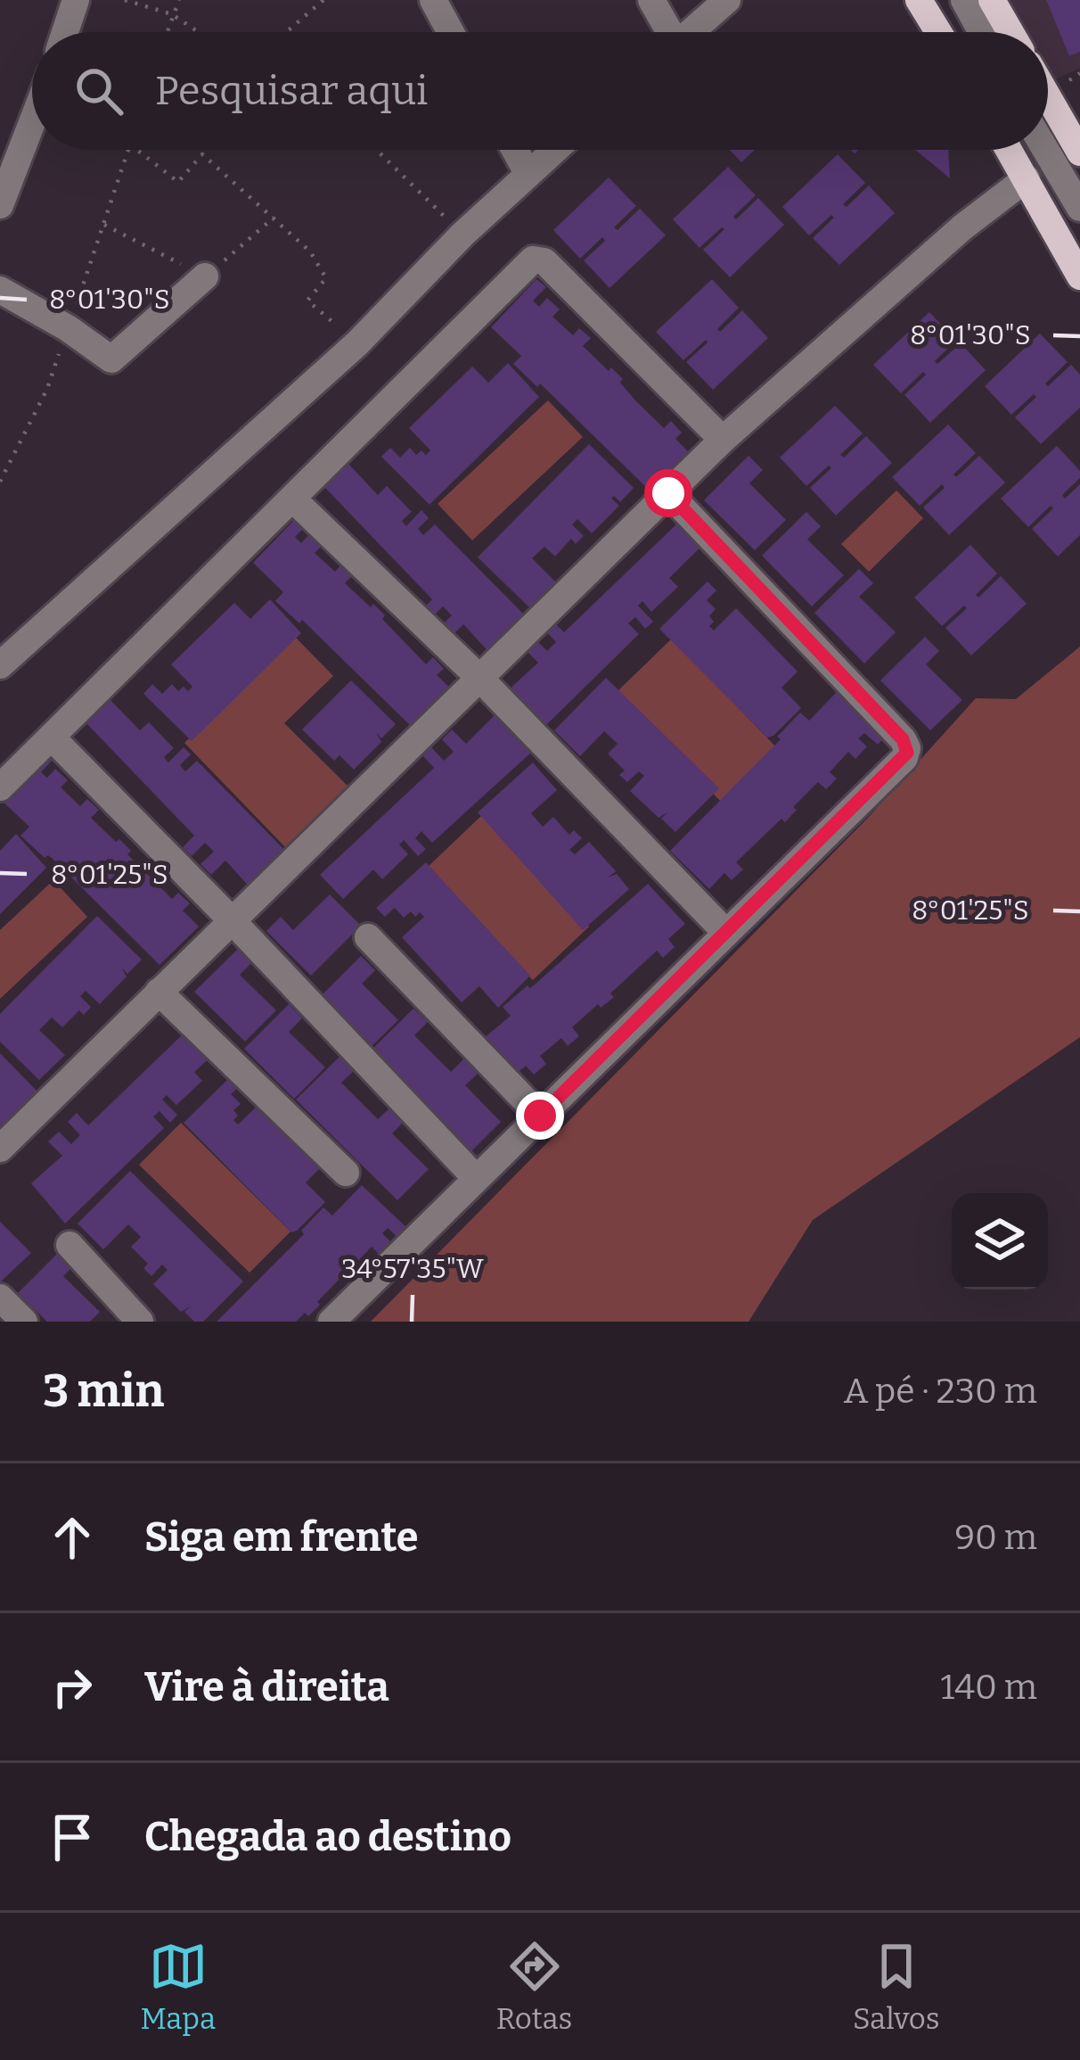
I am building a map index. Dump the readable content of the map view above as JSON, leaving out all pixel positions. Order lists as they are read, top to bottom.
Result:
{
  "page": {
    "search": "Pesquisar aqui",
    "heading": ["3 min", "A pé · 230 m"],
    "list": [
      ["Siga em frente", "90 m"],
      ["Vire à direita", "140 m"],
      "Chegada ao destino"
    ],
    "nav": ["Mapa", "Rotas", "Salvos"]
  },
  "coordinates": ["8°01'30\"S", "8°01'25\"S", "34°57'35\"W"]
}
